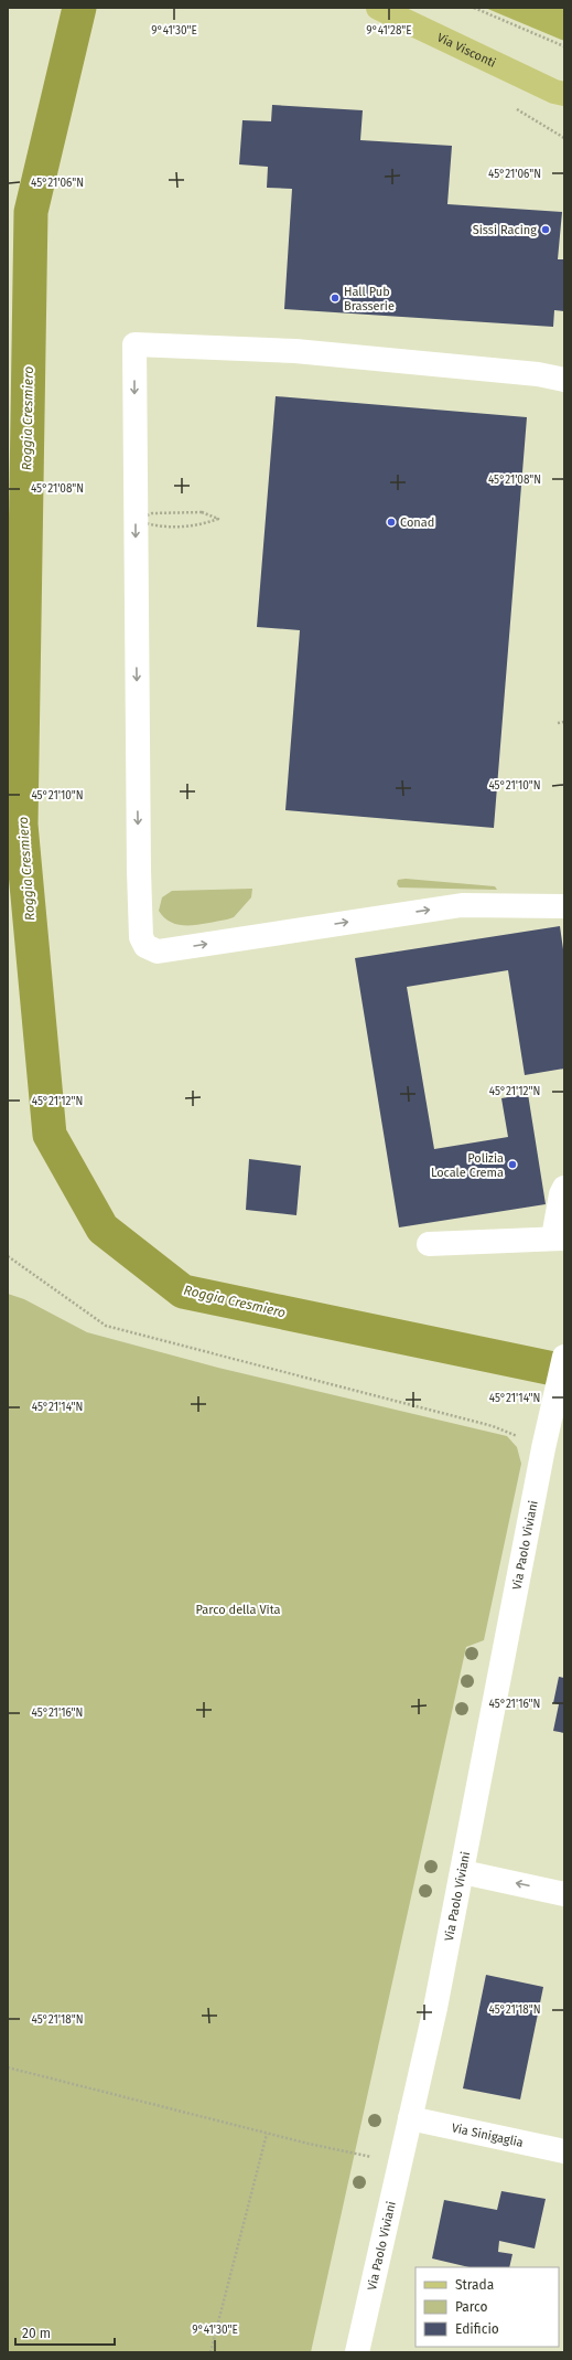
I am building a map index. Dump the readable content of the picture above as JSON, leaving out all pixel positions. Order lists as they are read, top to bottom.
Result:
{
  "streets": {
    "main road": ["Via Visconti"],
    "street": ["Via Paolo Viviani", "Via Sinigaglia"]
  },
  "crossings": [
    ["Via Paolo Viviani", "Via Sinigaglia"]
  ],
  "water": ["Roggia Cresmiero"],
  "parks": ["Parco della Vita"],
  "places": [
    "Sissi Racing",
    "Hall Pub Brasserie",
    "Conad",
    "Polizia Locale Crema"
  ],
  "legend": ["Strada", "Parco", "Edificio"],
  "scale_bar": "20 m",
  "coordinates": [
    "9°41'30\"E",
    "9°41'28\"E",
    "45°21'06\"N",
    "45°21'08\"N",
    "45°21'10\"N",
    "45°21'12\"N",
    "45°21'14\"N",
    "45°21'16\"N",
    "45°21'18\"N"
  ]
}
